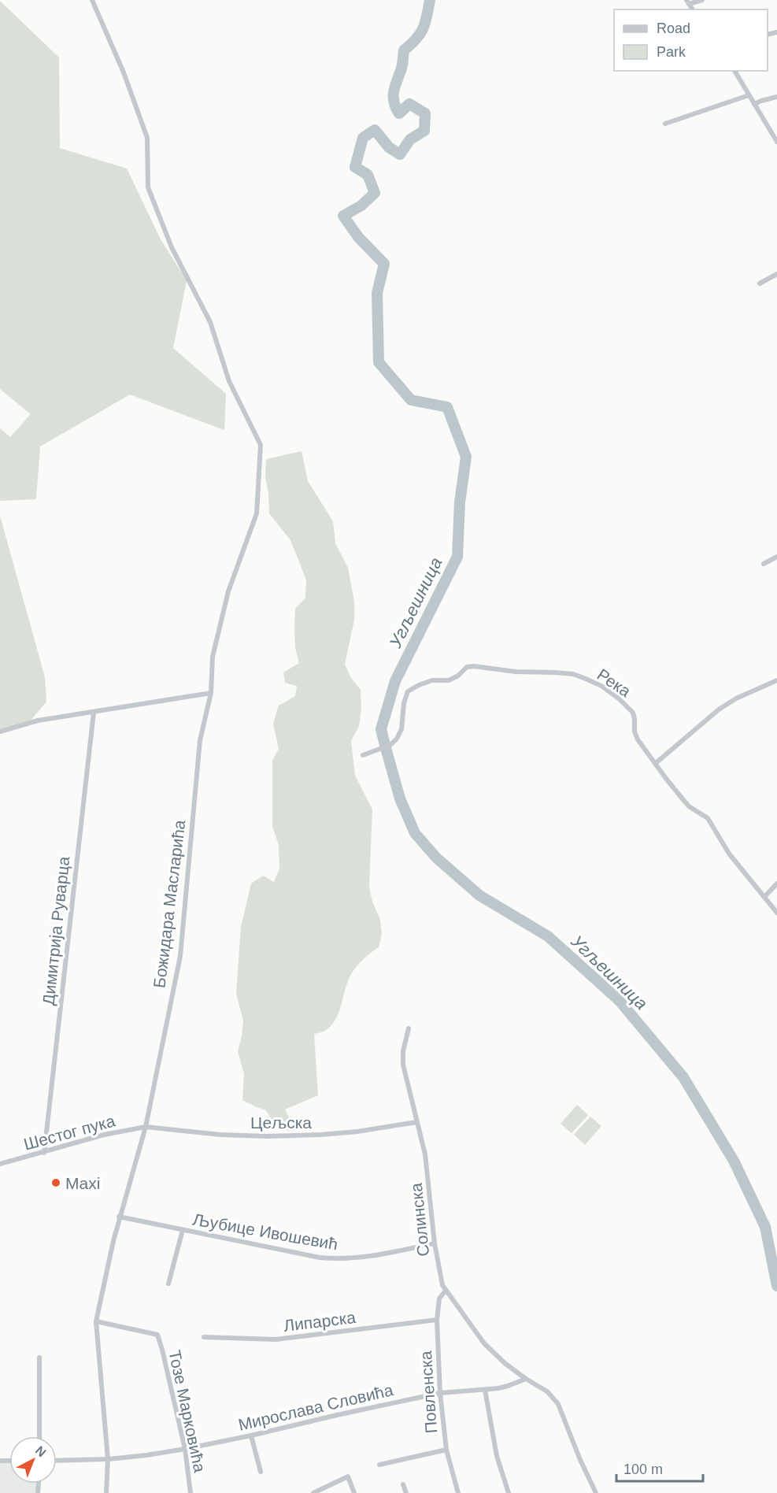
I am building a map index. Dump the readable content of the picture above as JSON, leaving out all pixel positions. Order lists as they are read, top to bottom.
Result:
{
  "streets": {
    "street": [
      "Река",
      "Божидара Масларића",
      "Димитрија Руварца",
      "Цељска",
      "Шестог пука",
      "Солинска",
      "Љубице Ивошевић",
      "Липарска",
      "Повленска",
      "Мирослава Словића",
      "Тозе Марковића"
    ]
  },
  "crossings": [
    ["Божидара Масларића", "Цељска"],
    ["Божидара Масларића", "Шестог пука"],
    ["Божидара Масларића", "Љубице Ивошевић"],
    ["Божидара Масларића", "Мирослава Словића"],
    ["Божидара Масларића", "Тозе Марковића"],
    ["Димитрија Руварца", "Шестог пука"],
    ["Цељска", "Шестог пука"],
    ["Цељска", "Солинска"],
    ["Солинска", "Љубице Ивошевић"],
    ["Солинска", "Повленска"],
    ["Липарска", "Повленска"],
    ["Повленска", "Мирослава Словића"],
    ["Мирослава Словића", "Тозе Марковића"]
  ],
  "water": ["Угљешница"],
  "places": ["Maxi"],
  "legend": ["Road", "Park"],
  "scale_bar": "100 m",
  "north": "top right"
}
